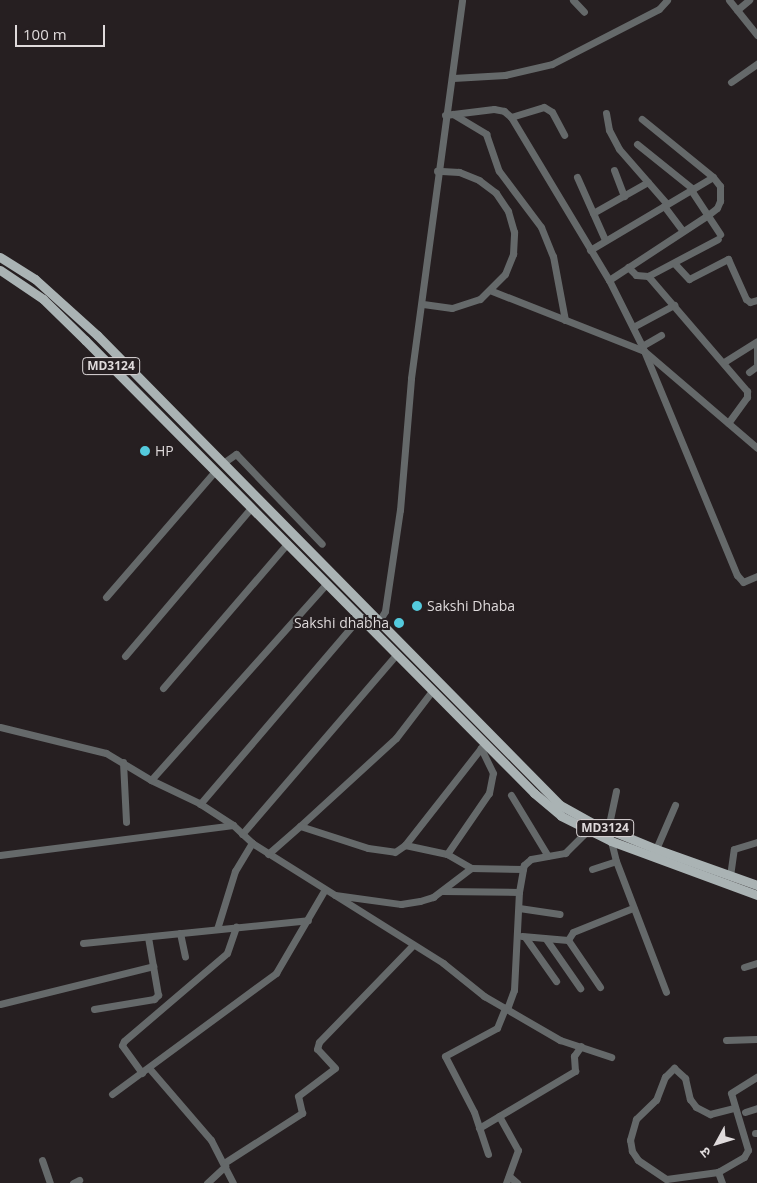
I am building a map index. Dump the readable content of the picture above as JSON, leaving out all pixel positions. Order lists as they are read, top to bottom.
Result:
{
  "streets": {
    "main road": ["MD3124"]
  },
  "places": ["HP", "Sakshi Dhaba", "Sakshi dhabha"],
  "scale_bar": "100 m",
  "north": "bottom left"
}
